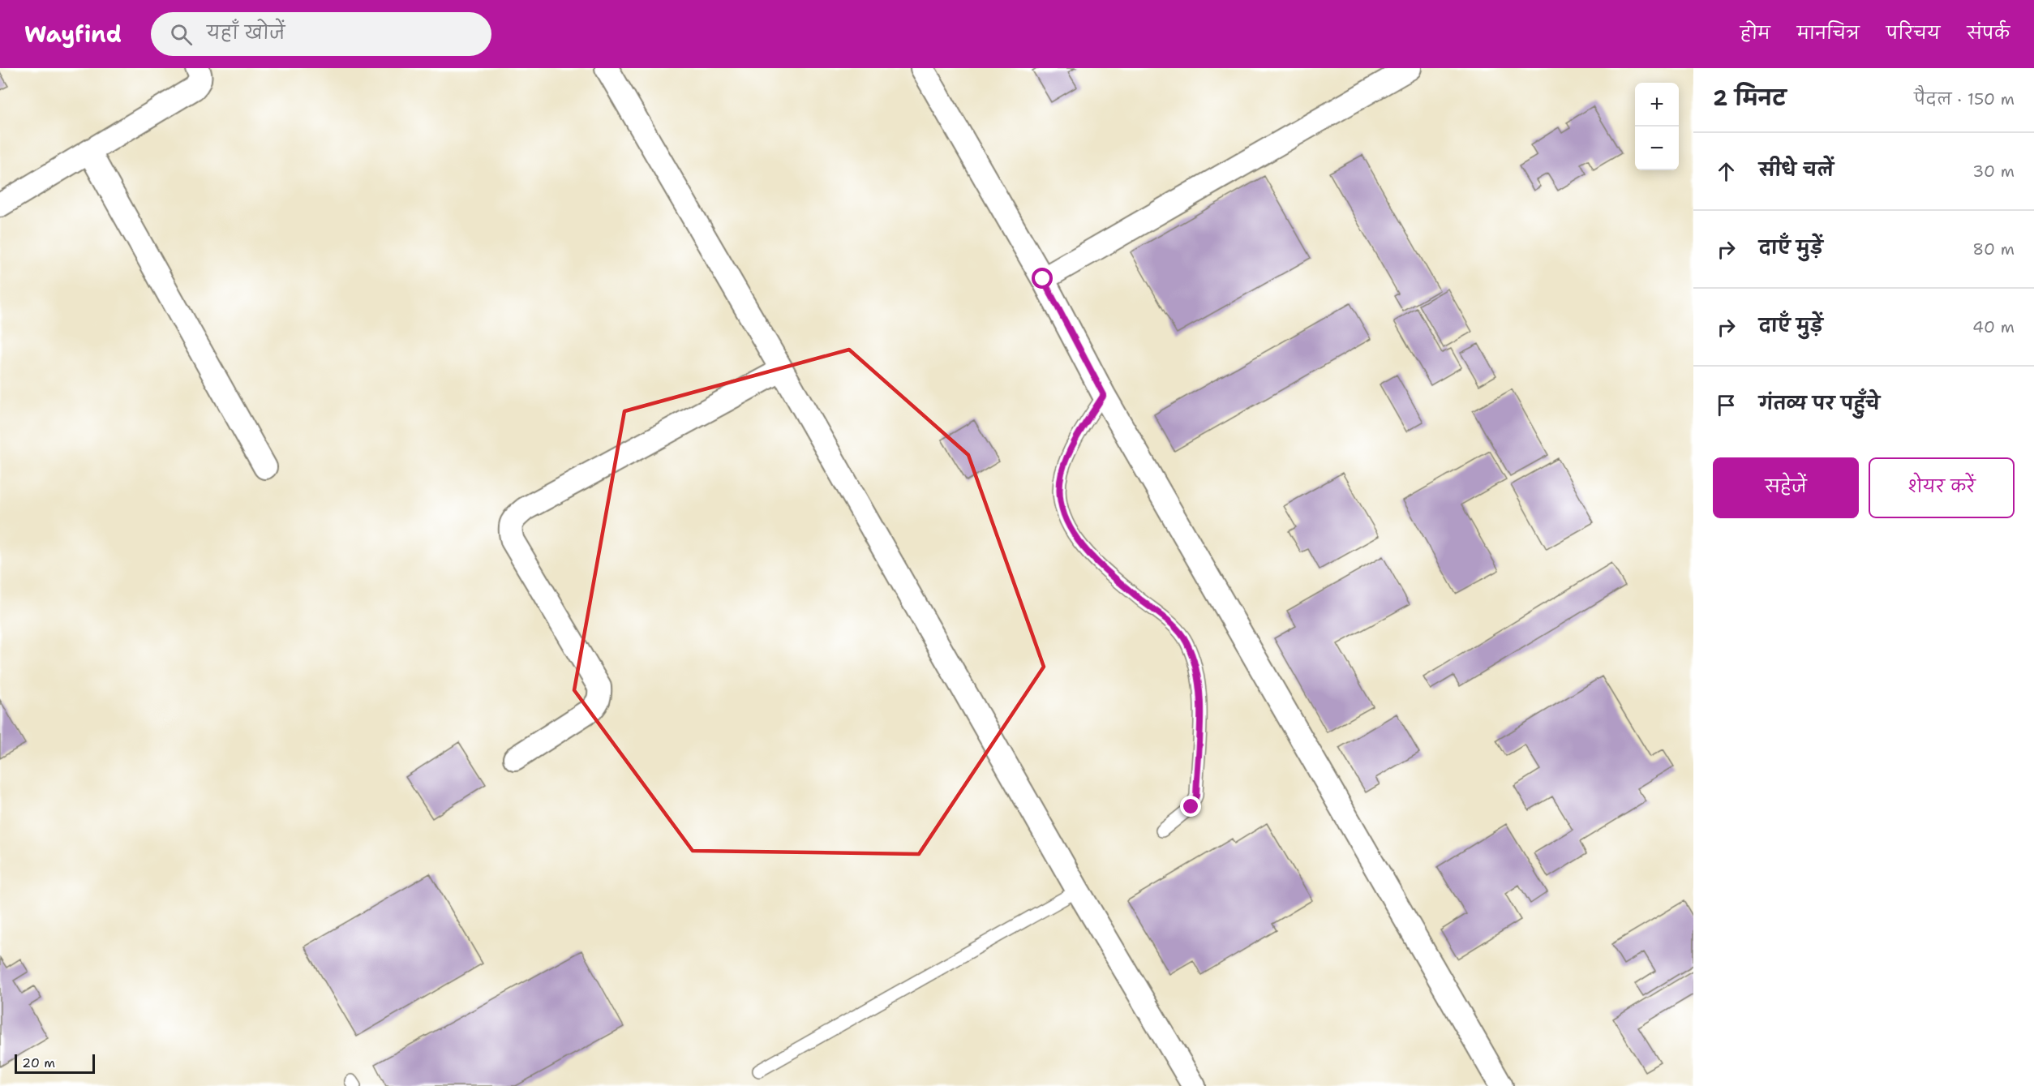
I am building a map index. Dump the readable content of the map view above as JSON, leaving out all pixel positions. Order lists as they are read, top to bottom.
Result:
{
  "scale_bar": "20 m",
  "page": {
    "header": "Wayfind",
    "search": "यहाँ खोजें",
    "nav": [
      "होम",
      "मानचित्र",
      "परिचय",
      "संपर्क"
    ],
    "heading": ["2 मिनट", "पैदल · 150 m"],
    "map_buttons": ["+", "−"],
    "list": [
      ["सीधे चलें", "30 m"],
      ["दाएँ मुड़ें", "80 m"],
      ["दाएँ मुड़ें", "40 m"],
      "गंतव्य पर पहुँचे"
    ],
    "buttons": ["सहेजें", "शेयर करें"],
    "scale": "20 m"
  }
}
